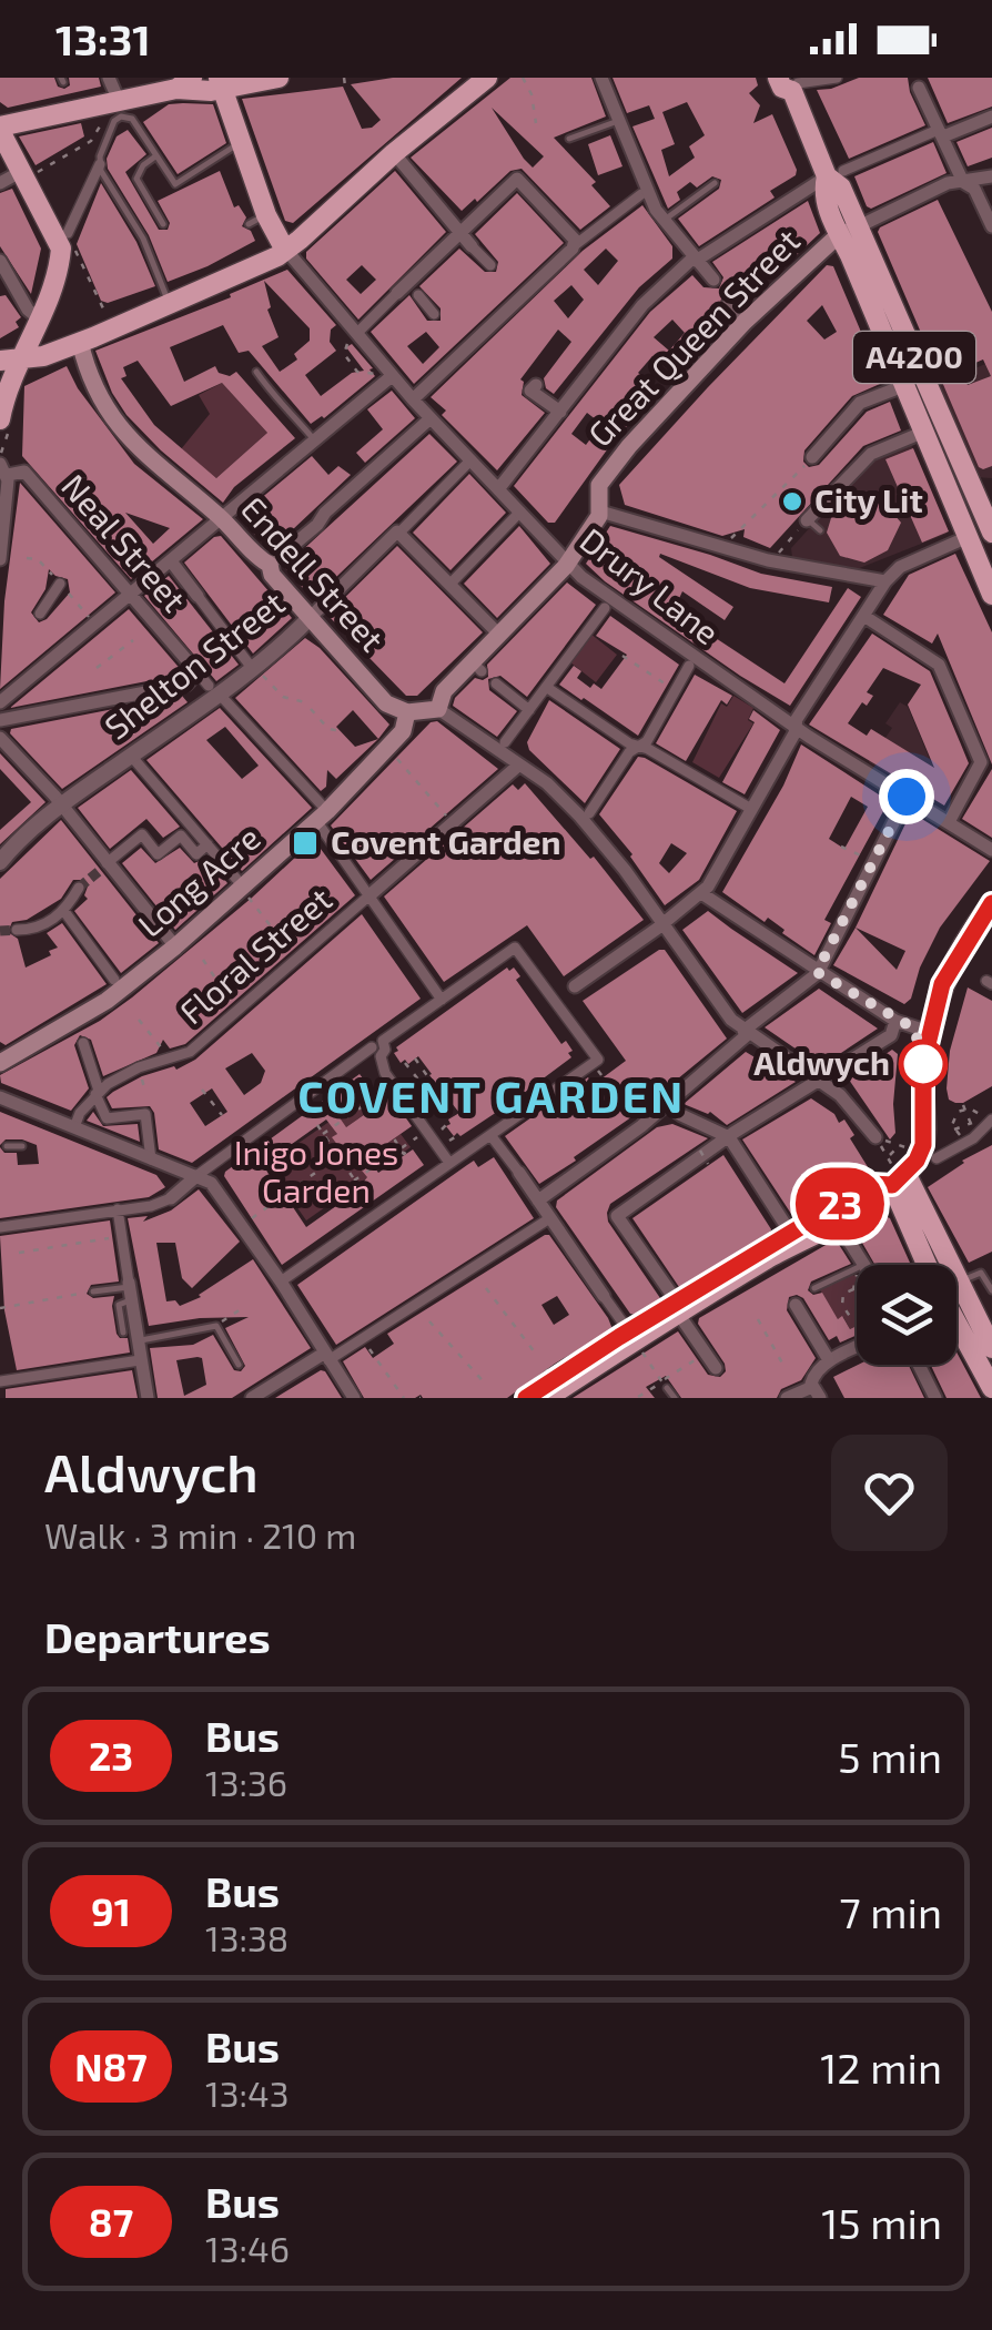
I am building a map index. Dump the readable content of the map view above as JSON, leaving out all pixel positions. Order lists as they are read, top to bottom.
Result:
{
  "streets": {
    "main road": [
      "Great Queen Street",
      "A4200",
      "Endell Street",
      "Long Acre"
    ],
    "street": [
      "Neal Street",
      "Drury Lane",
      "Shelton Street",
      "Floral Street"
    ]
  },
  "crossings": [
    ["Great Queen Street", "A4200"],
    ["Great Queen Street", "Drury Lane"],
    ["Neal Street", "Shelton Street"],
    ["Neal Street", "Long Acre"],
    ["Neal Street", "Floral Street"],
    ["Endell Street", "Shelton Street"],
    ["Endell Street", "Long Acre"]
  ],
  "districts": ["COVENT GARDEN"],
  "parks": ["Inigo Jones Garden"],
  "places": {
    "other": ["City Lit", "Aldwych"],
    "transit": ["Covent Garden"]
  },
  "lines": ["bus line 23"],
  "page": {
    "status": "13:31",
    "on_map": "23",
    "heading": [
      ["Aldwych", "Walk · 3 min · 210 m"],
      "Departures"
    ],
    "list": [
      {
        "mark": "23",
        "name": "Bus",
        "note": "13:36",
        "value": "5 min"
      },
      {
        "mark": "91",
        "name": "Bus",
        "note": "13:38",
        "value": "7 min"
      },
      {
        "mark": "N87",
        "name": "Bus",
        "note": "13:43",
        "value": "12 min"
      },
      {
        "mark": "87",
        "name": "Bus",
        "note": "13:46",
        "value": "15 min"
      }
    ]
  }
}
